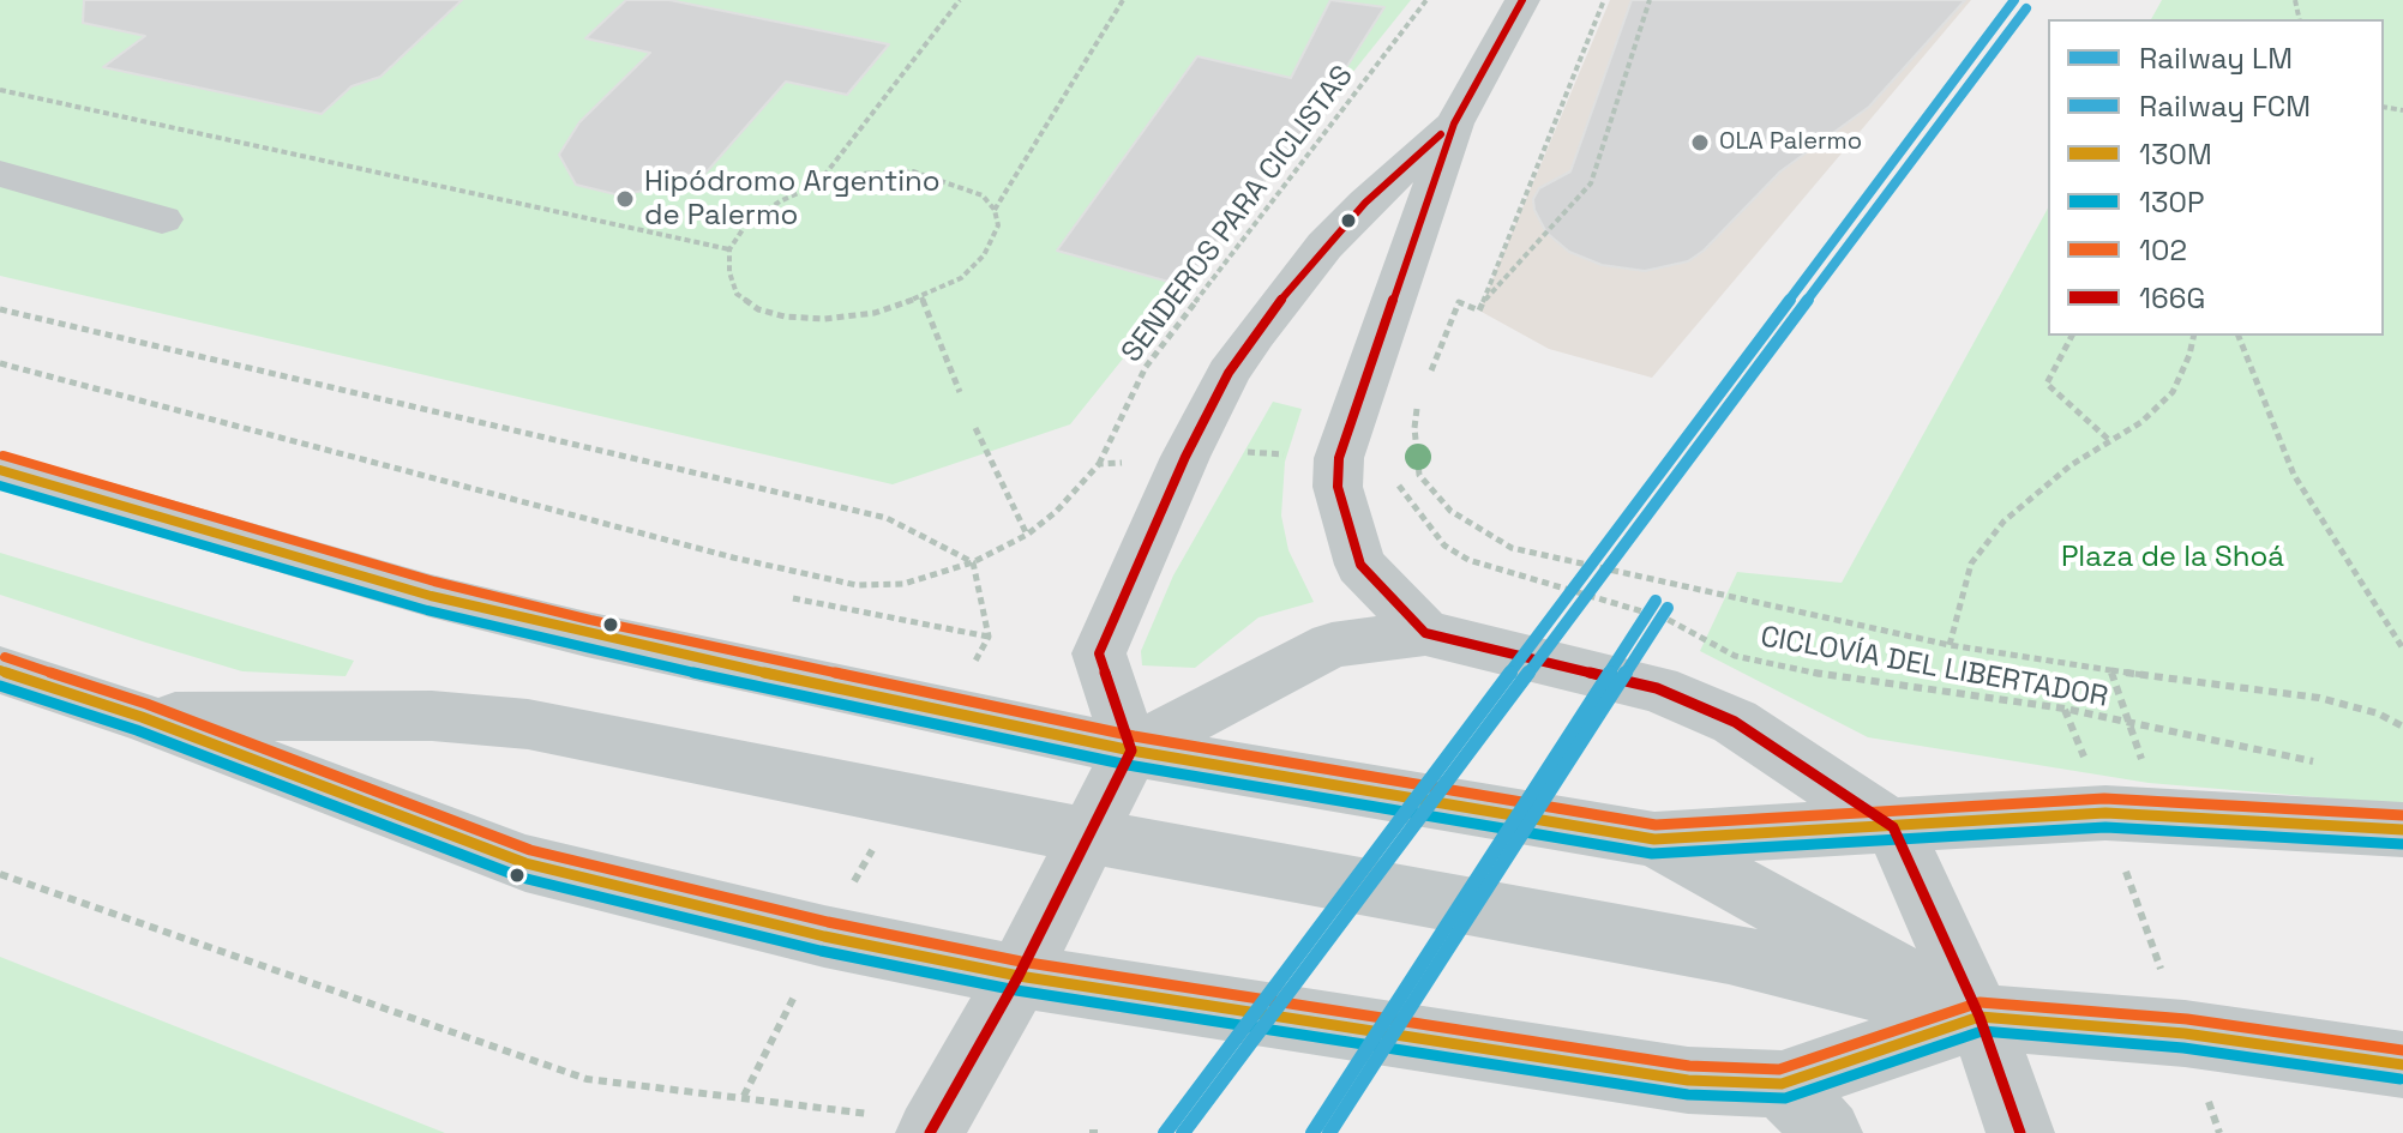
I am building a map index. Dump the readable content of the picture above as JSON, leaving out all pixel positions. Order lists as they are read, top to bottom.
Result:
{
  "streets": {
    "path": ["SENDEROS PARA CICLISTAS", "CICLOVÍA DEL LIBERTADOR"]
  },
  "crossings": [
    ["SENDEROS PARA CICLISTAS", "CICLOVÍA DEL LIBERTADOR"]
  ],
  "parks": ["Plaza de la Shoá"],
  "places": ["OLA Palermo", "Hipódromo Argentino de Palermo"],
  "lines": [
    "rail line LM",
    "transit line 166G",
    "rail line FCM",
    "transit line 102",
    "transit line 130M",
    "transit line 130P"
  ],
  "legend": [
    "Railway LM",
    "Railway FCM",
    "130M",
    "130P",
    "102",
    "166G"
  ]
}
